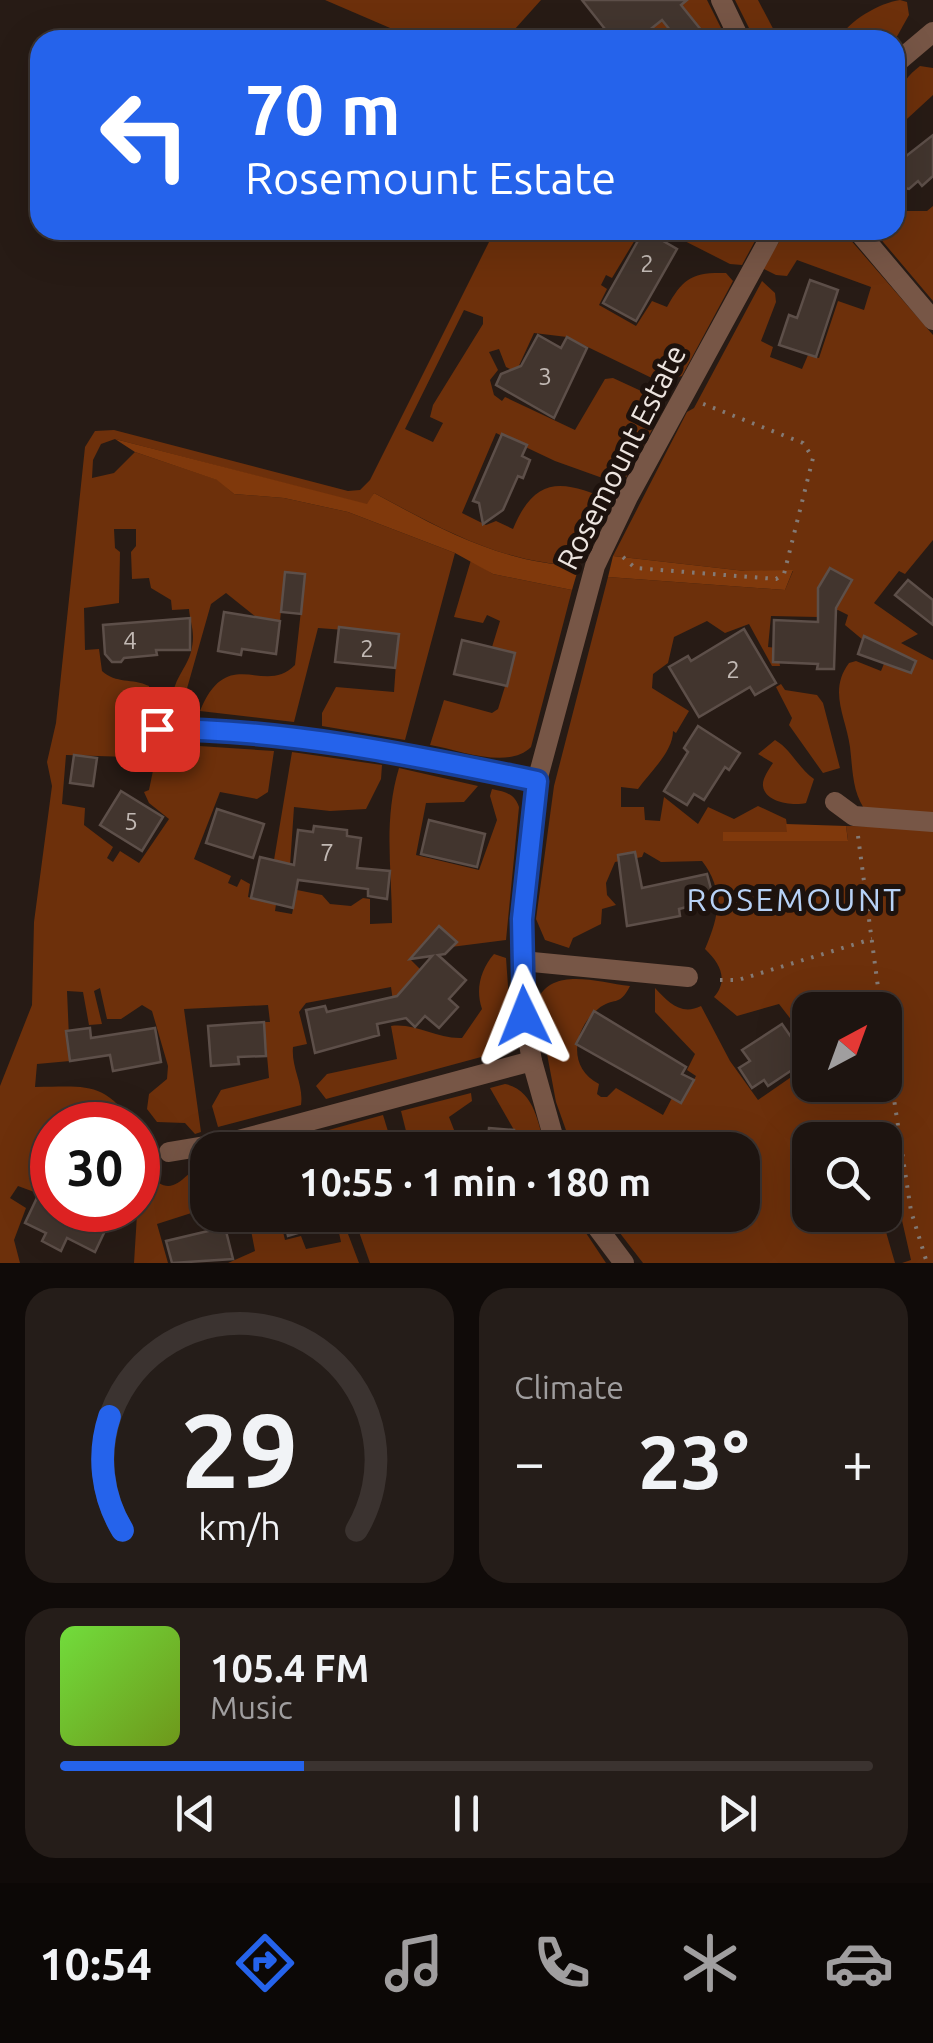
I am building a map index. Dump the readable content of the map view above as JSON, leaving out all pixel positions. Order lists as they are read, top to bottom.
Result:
{
  "streets": {
    "street": ["Rosemount Estate"]
  },
  "districts": ["ROSEMOUNT"],
  "house_numbers": [
    "2",
    "3",
    "4",
    "2",
    "2",
    "5",
    "7"
  ],
  "north": "top right",
  "page": {
    "turn": ["70 m", "Rosemount Estate"],
    "limit": "30",
    "trip": "10:55 · 1 min · 180 m",
    "tile": "Climate",
    "heat": ["−", "23°", "+"],
    "song": ["105.4 FM", "Music"],
    "tabs": "10:54",
    "gauge": ["29", "km/h"]
  }
}
